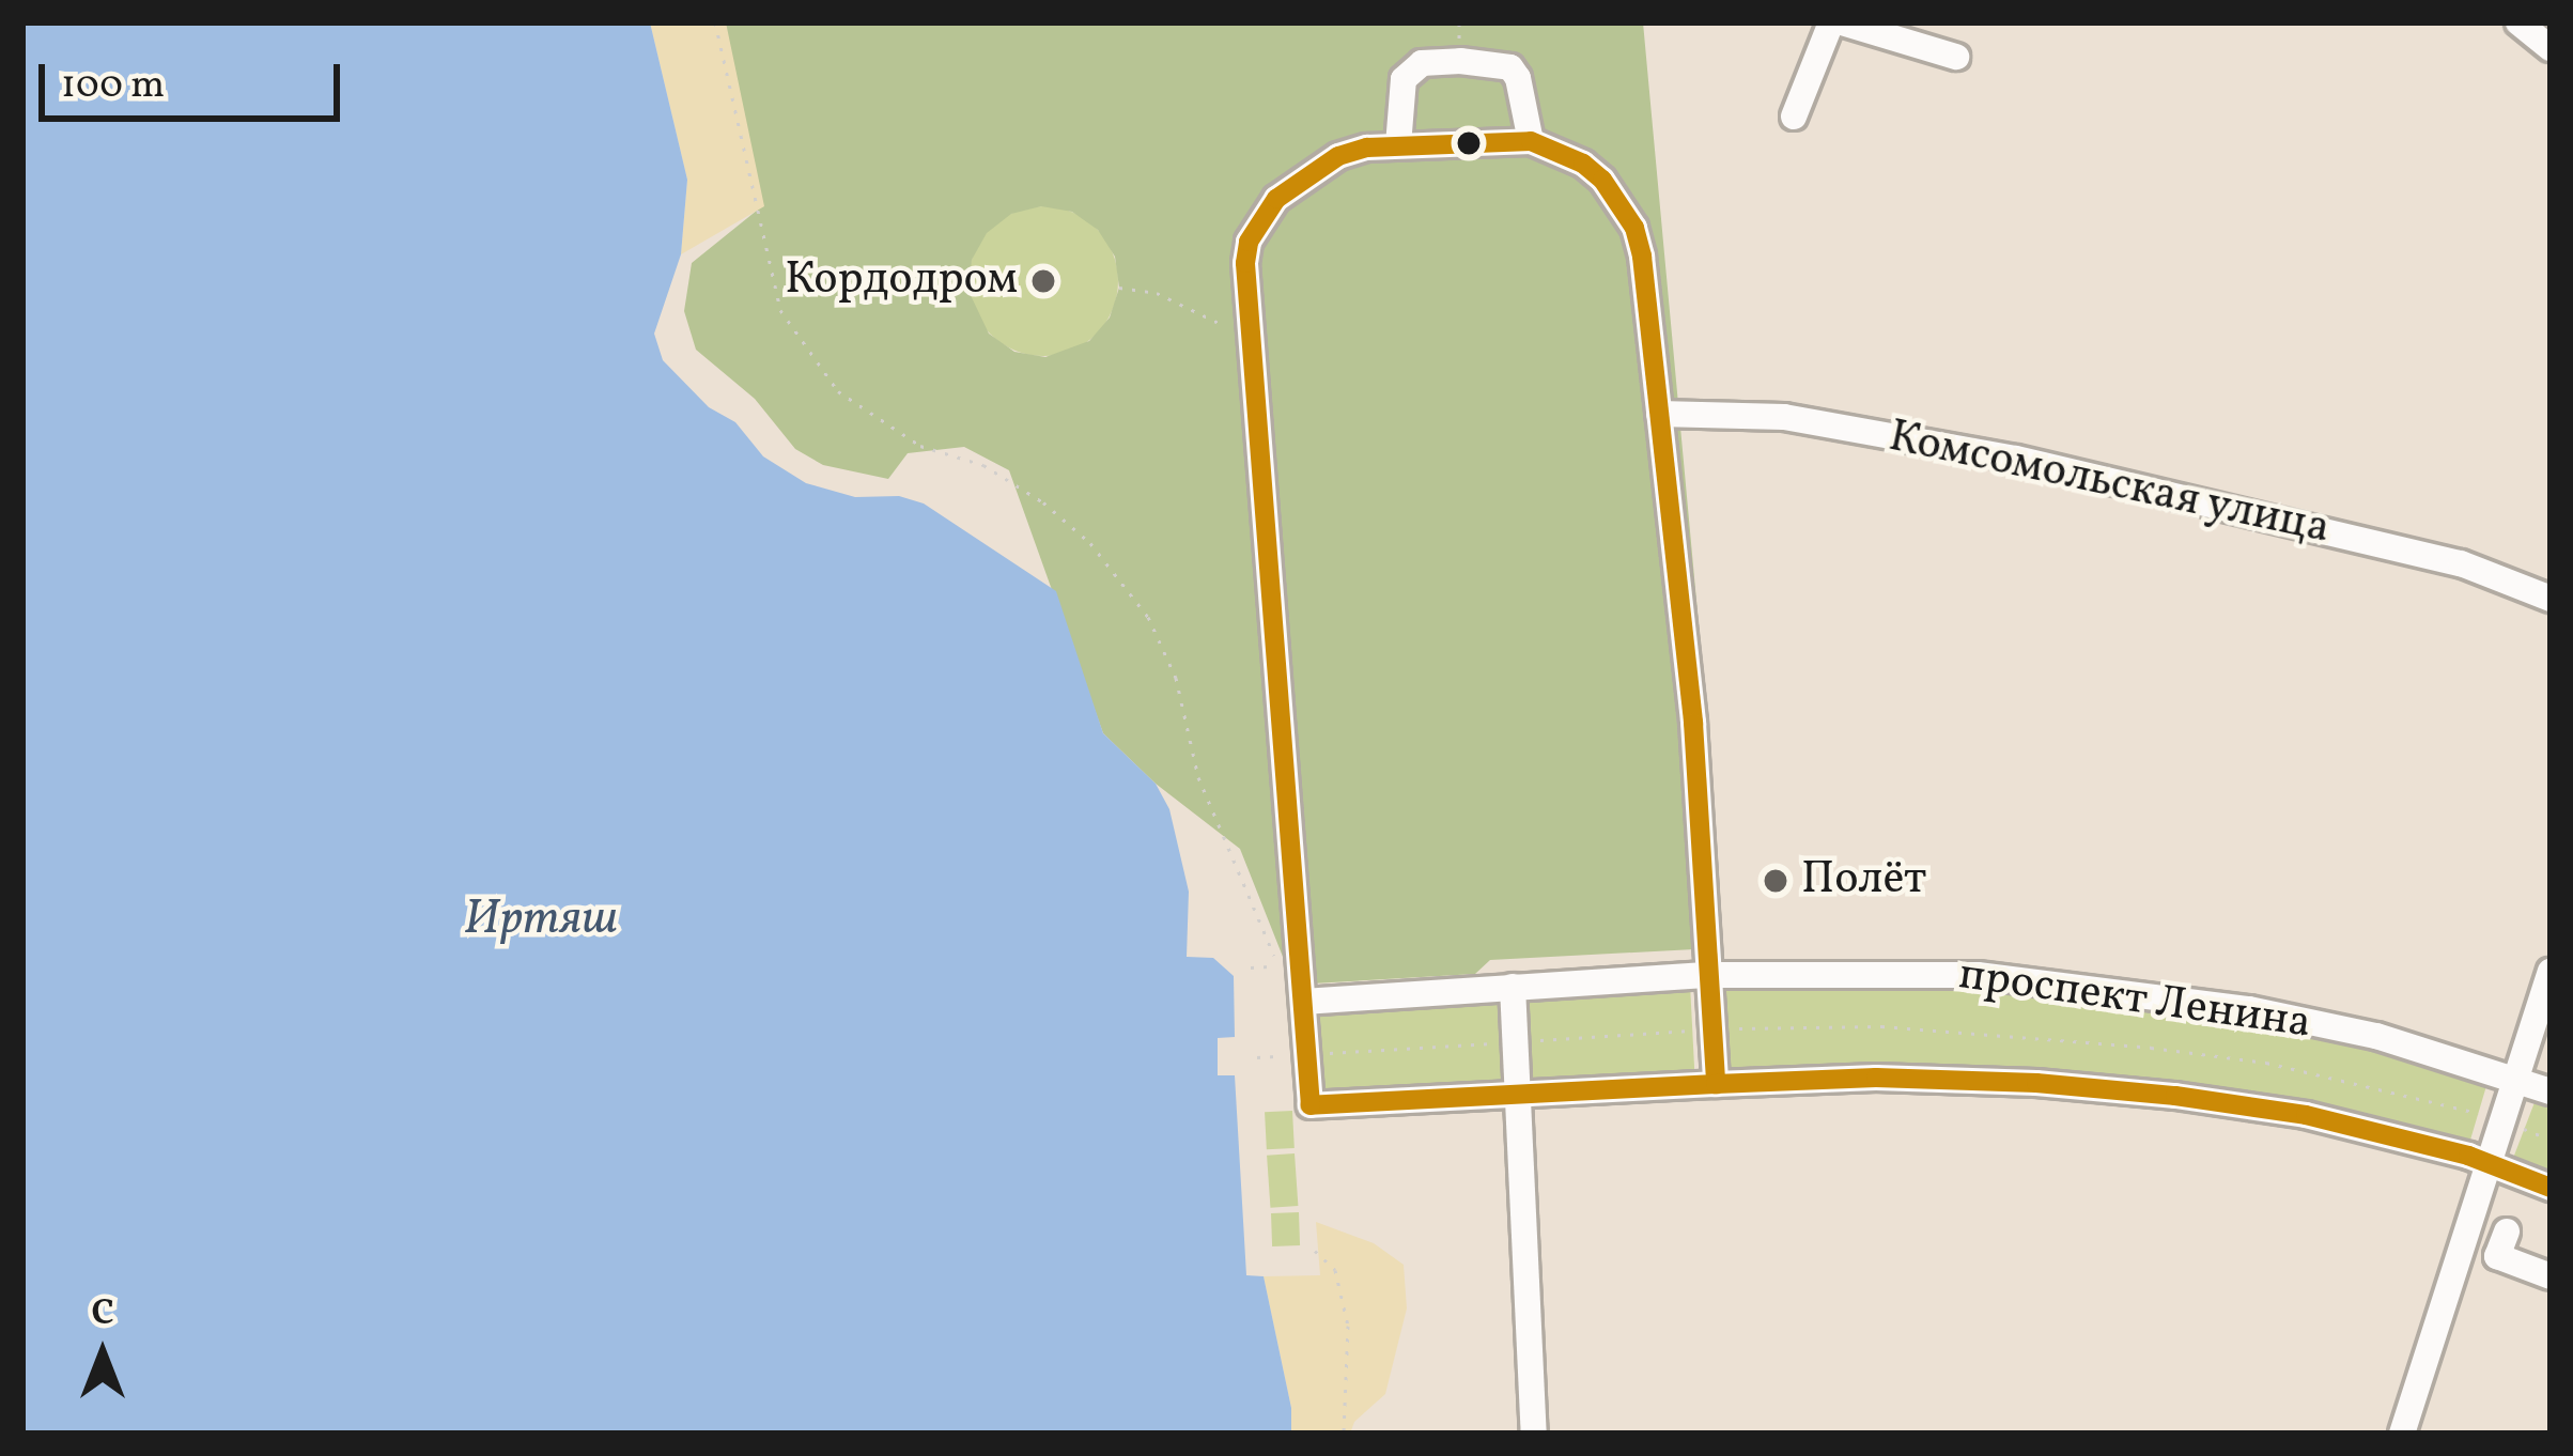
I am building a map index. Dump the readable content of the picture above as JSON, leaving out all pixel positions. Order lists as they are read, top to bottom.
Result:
{
  "streets": {
    "street": ["Комсомольская улица", "проспект Ленина"]
  },
  "water": ["Иртяш"],
  "places": ["Кордодром", "Полёт"],
  "scale_bar": "100 m",
  "north": "top"
}
